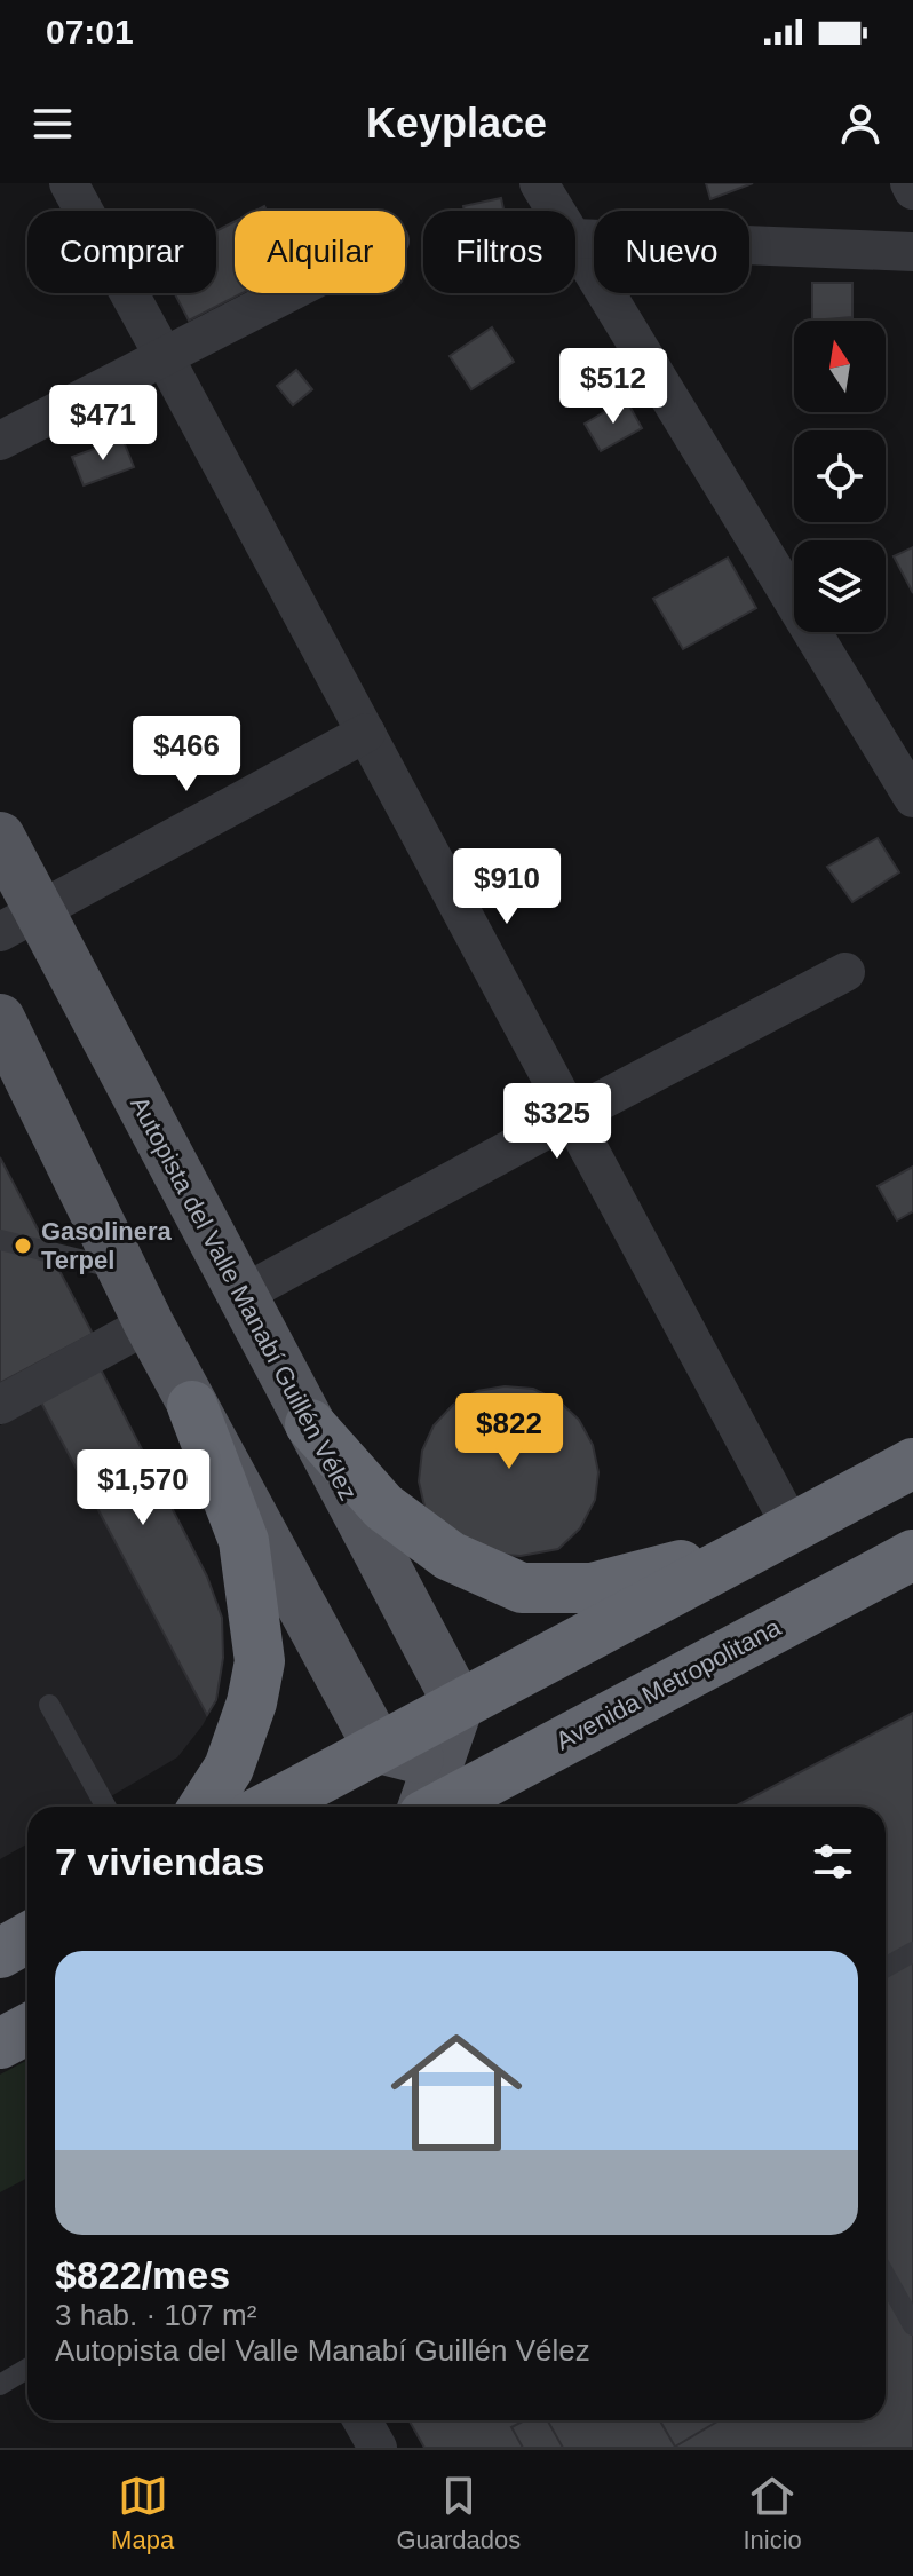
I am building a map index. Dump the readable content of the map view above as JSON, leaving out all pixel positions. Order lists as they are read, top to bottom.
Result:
{
  "streets": {
    "highway": ["Avenida Metropolitana"],
    "main road": ["Autopista del Valle Manabí Guillén Vélez"]
  },
  "places": ["Gasolinera Terpel"],
  "north": "top",
  "page": {
    "status": "07:01",
    "header": "Keyplace",
    "chip": [
      "Comprar",
      "Alquilar",
      "Filtros",
      "Nuevo"
    ],
    "price": [
      "$512",
      "$471",
      "$466",
      "$910",
      "$325",
      "$822",
      "$1,570"
    ],
    "heading": "7 viviendas",
    "list": [
      {
        "name": "$822/mes",
        "note": "3 hab. · 107 m² · Autopista del Valle Manabí Guillén Vélez"
      }
    ],
    "tabs": ["Mapa", "Guardados", "Inicio"]
  }
}
